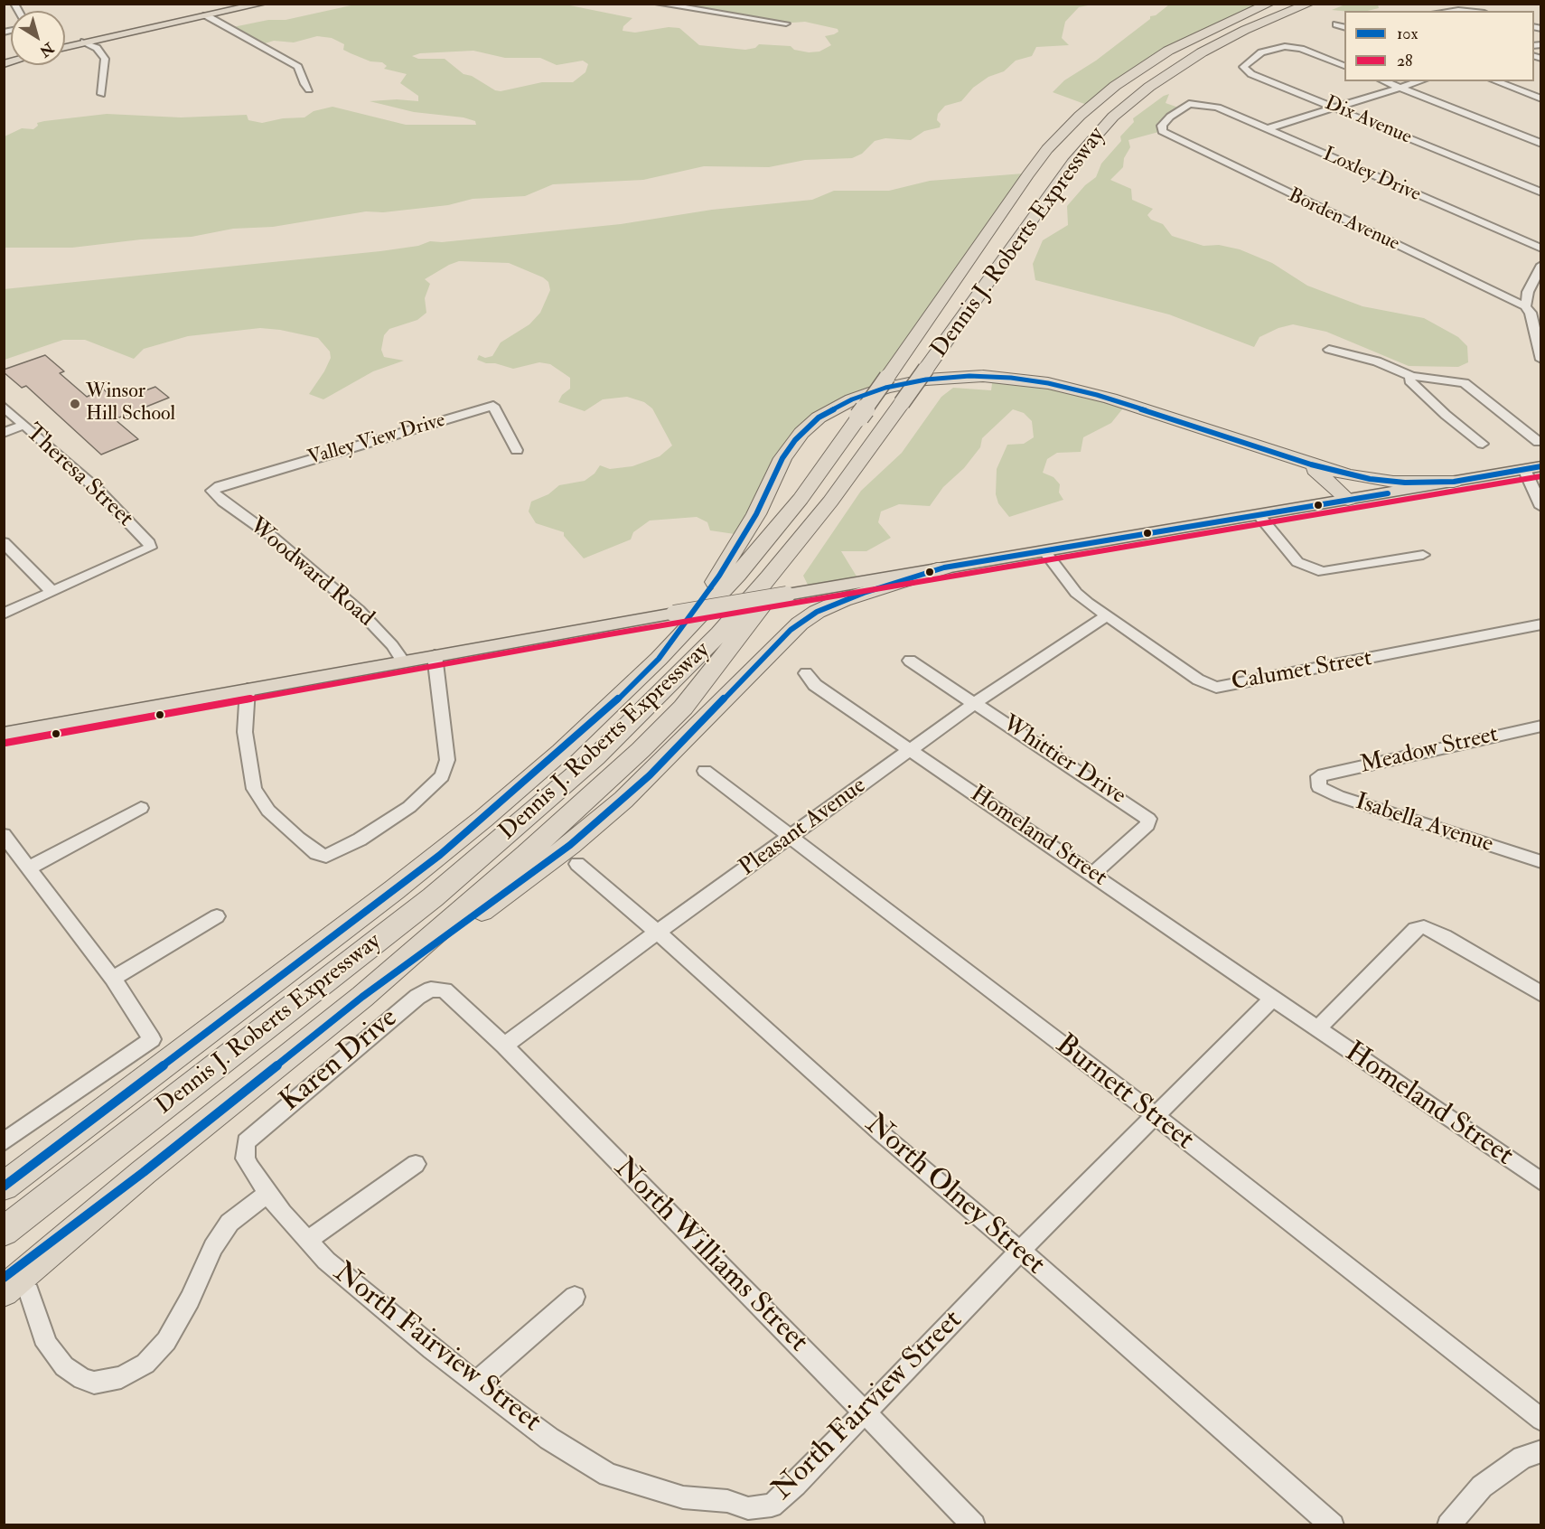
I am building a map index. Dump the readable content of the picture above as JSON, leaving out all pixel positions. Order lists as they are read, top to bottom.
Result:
{
  "streets": {
    "highway": ["Dennis J. Roberts Expressway"],
    "street": [
      "Dix Avenue",
      "Loxley Drive",
      "Borden Avenue",
      "Valley View Drive",
      "Theresa Street",
      "Woodward Road",
      "Calumet Street",
      "Meadow Street",
      "Whittier Drive",
      "Isabella Avenue",
      "Pleasant Avenue",
      "Homeland Street",
      "Karen Drive",
      "Burnett Street",
      "North Olney Street",
      "North Williams Street",
      "North Fairview Street"
    ]
  },
  "crossings": [
    ["Loxley Drive", "Borden Avenue"],
    ["Valley View Drive", "Woodward Road"],
    ["Calumet Street", "Pleasant Avenue"],
    ["Meadow Street", "Isabella Avenue"],
    ["Whittier Drive", "Pleasant Avenue"],
    ["Whittier Drive", "Homeland Street"],
    ["Pleasant Avenue", "Homeland Street"],
    ["Pleasant Avenue", "Burnett Street"],
    ["Pleasant Avenue", "North Olney Street"],
    ["Pleasant Avenue", "North Williams Street"],
    ["Homeland Street", "North Fairview Street"],
    ["Karen Drive", "North Williams Street"],
    ["Karen Drive", "North Fairview Street"],
    ["Burnett Street", "North Fairview Street"],
    ["North Olney Street", "North Fairview Street"],
    ["North Williams Street", "North Fairview Street"]
  ],
  "places": ["Winsor Hill School"],
  "lines": ["transit line 10x", "transit line 28"],
  "legend": ["10x", "28"],
  "north": "bottom right"
}
